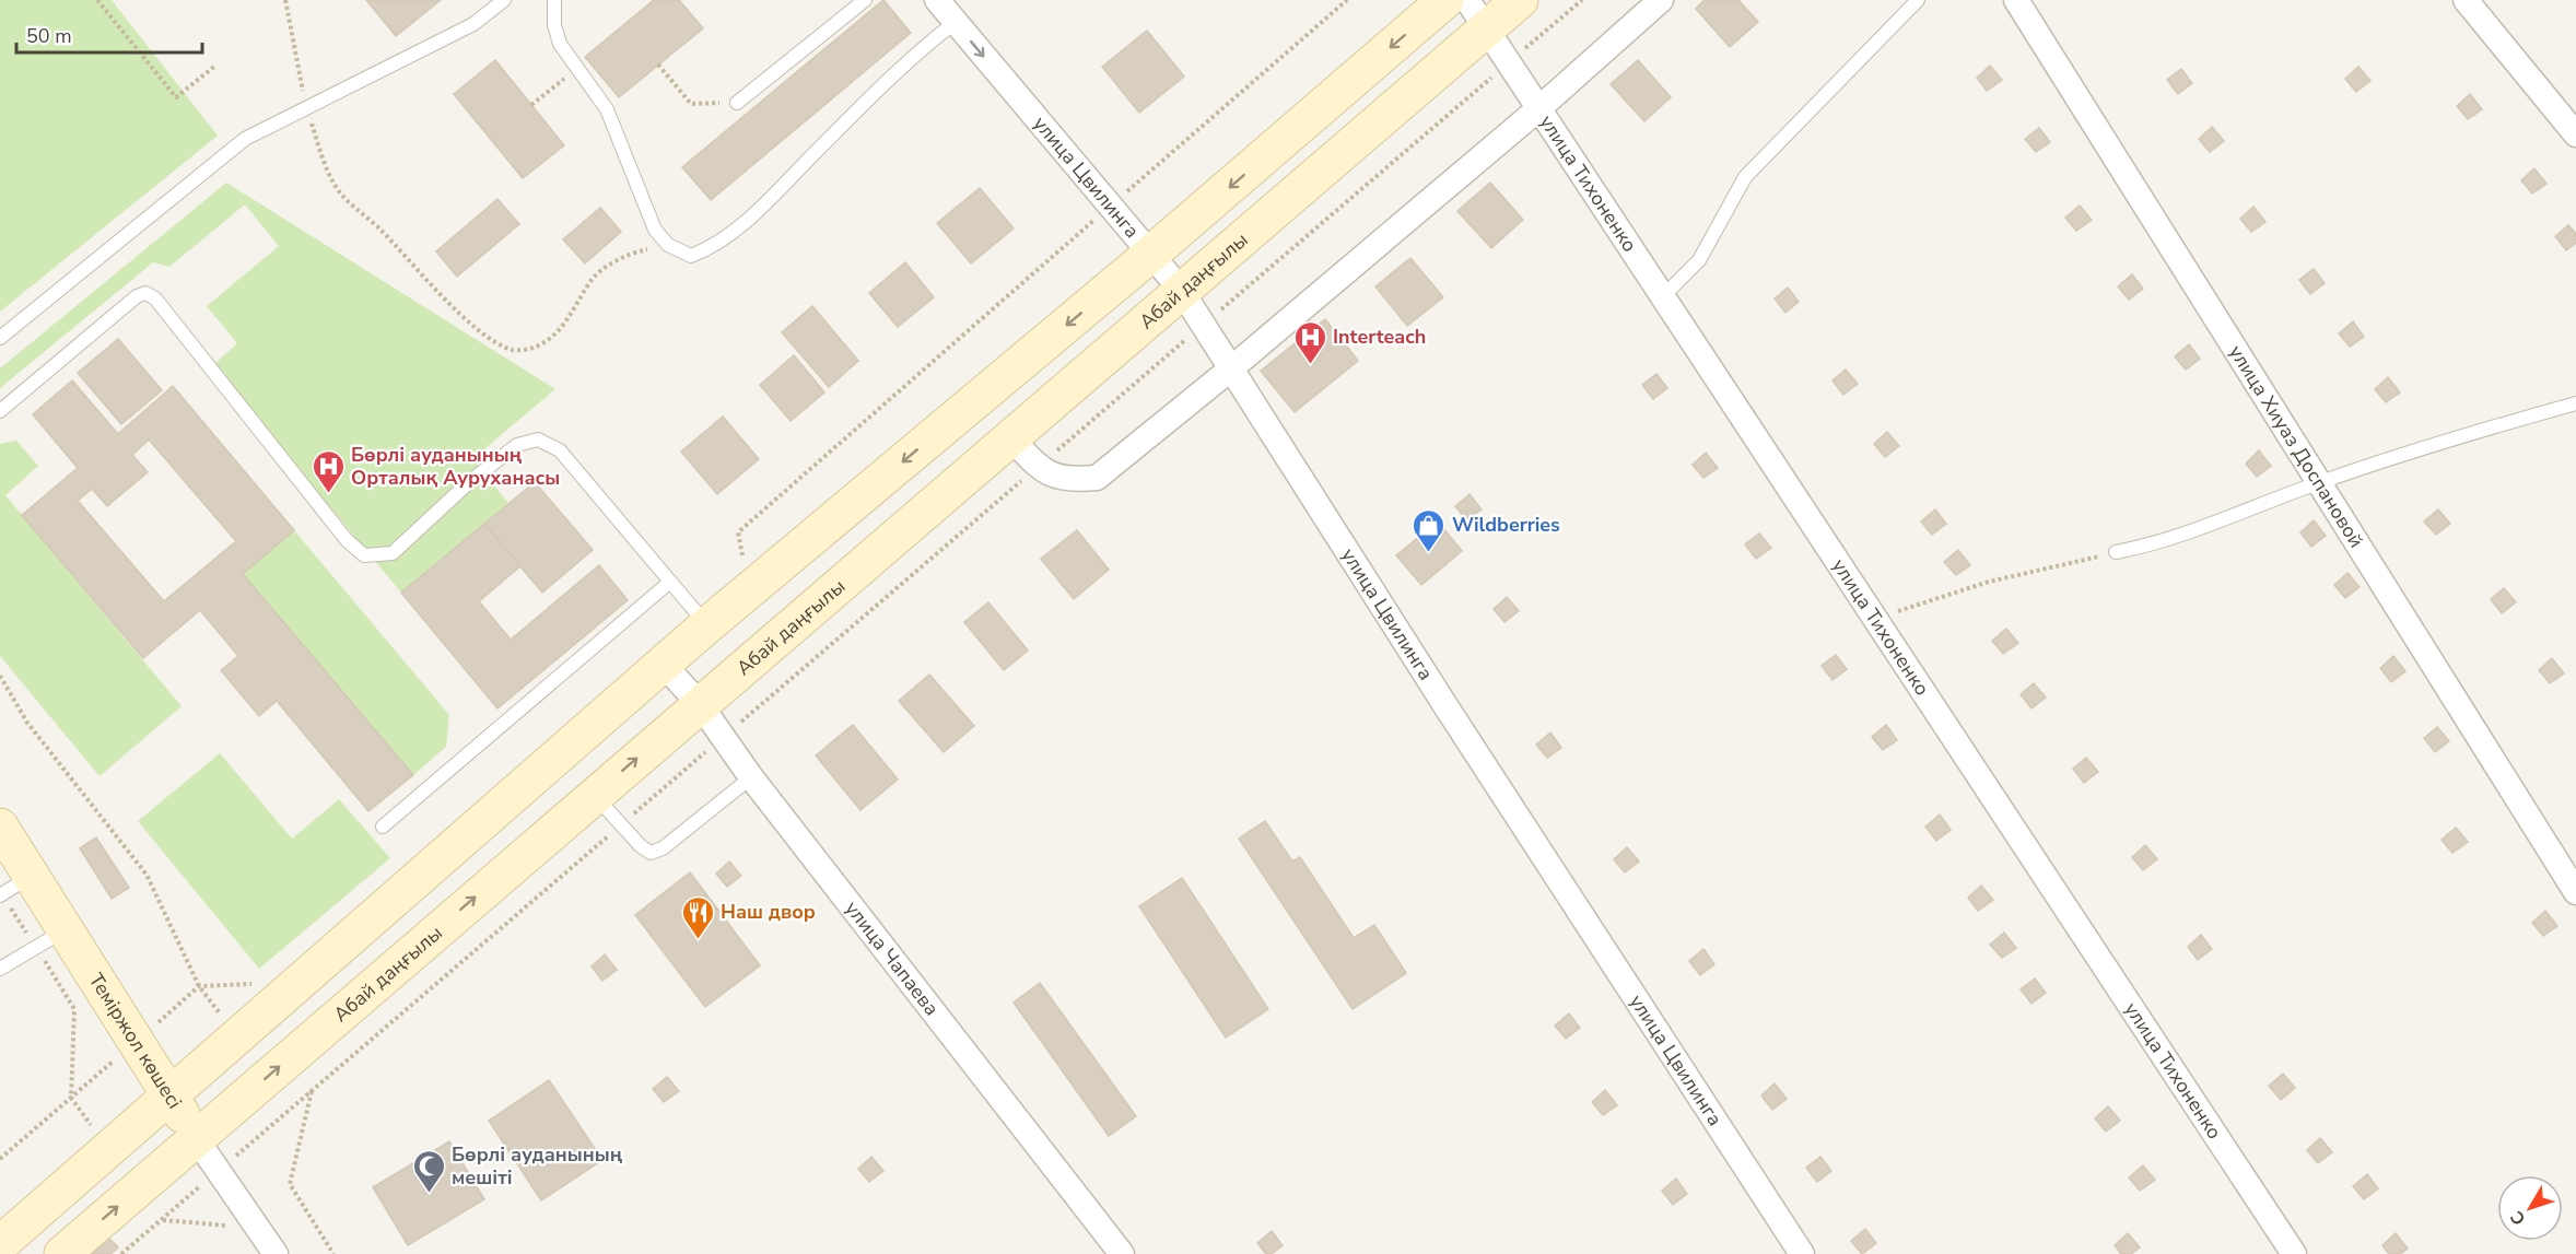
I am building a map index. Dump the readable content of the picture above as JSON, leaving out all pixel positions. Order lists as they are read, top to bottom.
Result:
{
  "streets": {
    "street": [
      "улица Цвилинга",
      "улица Тихоненко",
      "Абай даңғылы",
      "улица Хиуаз Доспановой",
      "улица Чапаева",
      "Теміржол көшесі"
    ]
  },
  "crossings": [
    ["улица Цвилинга", "Абай даңғылы"],
    ["улица Тихоненко", "Абай даңғылы"],
    ["Абай даңғылы", "улица Чапаева"],
    ["Абай даңғылы", "Теміржол көшесі"]
  ],
  "places": {
    "hospital": ["Interteach", "Бөрлі ауданының Орталық Ауруханасы"],
    "shop": ["Wildberries"],
    "restaurant": ["Наш двор"],
    "mosque": ["Бөрлі ауданының мешіті"]
  },
  "scale_bar": "50 m",
  "north": "bottom left"
}
